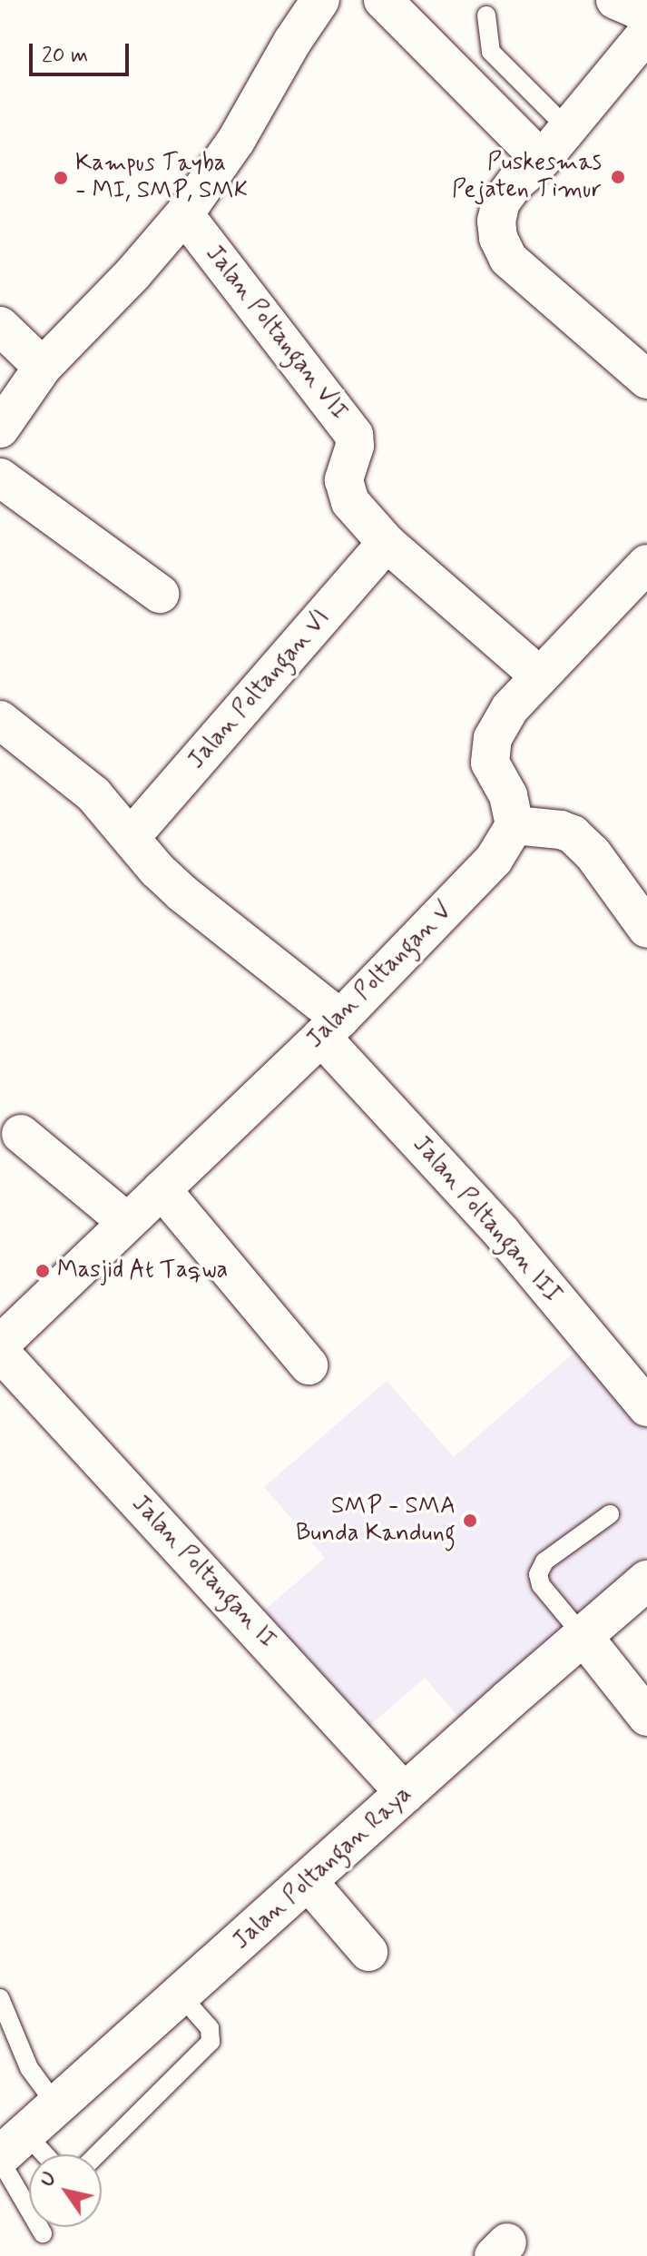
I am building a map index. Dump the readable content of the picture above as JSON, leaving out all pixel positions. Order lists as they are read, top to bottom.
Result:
{
  "streets": {
    "street": [
      "Jalan Poltangan VII",
      "Jalan Poltangan VI",
      "Jalan Poltangan V",
      "Jalan Poltangan III",
      "Jalan Poltangan II",
      "Jalan Poltangan Raya"
    ]
  },
  "crossings": [
    ["Jalan Poltangan VII", "Jalan Poltangan VI"],
    ["Jalan Poltangan VI", "Jalan Poltangan III"],
    ["Jalan Poltangan V", "Jalan Poltangan III"],
    ["Jalan Poltangan II", "Jalan Poltangan Raya"]
  ],
  "places": [
    "Puskesmas Pejaten Timur",
    "Kampus Tayba - MI, SMP, SMK",
    "Masjid At Taqwa",
    "SMP - SMA Bunda Kandung"
  ],
  "scale_bar": "20 m",
  "north": "top left"
}
